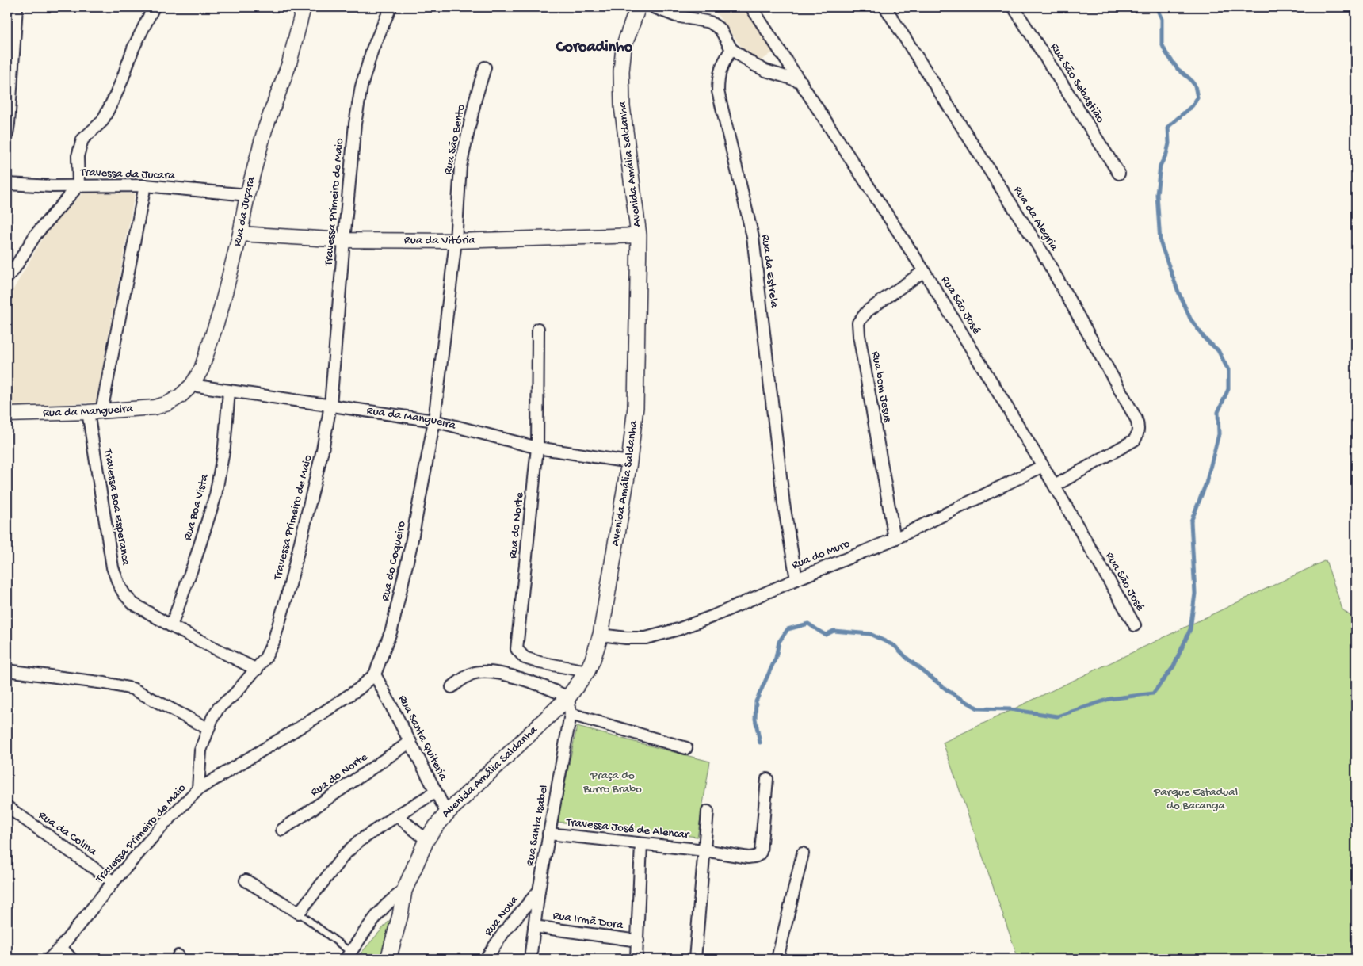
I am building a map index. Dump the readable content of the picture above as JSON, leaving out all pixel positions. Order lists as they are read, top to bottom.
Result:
{
  "streets": {
    "main road": ["Avenida Amália Saldanha"],
    "street": [
      "Rua São Sebastião",
      "Rua São Bento",
      "Travessa da Jucara",
      "Travessa Primeiro de Maio",
      "Rua da Juçara",
      "Rua da Alegria",
      "Rua da Vitória",
      "Rua da Estrela",
      "Rua São José",
      "Rua bom Jesus",
      "Rua da Mangueira",
      "Travessa Boa Esperanca",
      "Rua Boa Vista",
      "Rua do Norte",
      "Rua do Muro",
      "Rua do Coqueiro",
      "Rua Santa Quiteria",
      "Rua Santa Isabel",
      "Travessa José de Alencar",
      "Rua da Colina",
      "Rua Nova",
      "Rua Irmã Dora"
    ]
  },
  "crossings": [
    ["Rua São Bento", "Rua da Vitória"],
    ["Rua São Bento", "Rua do Coqueiro"],
    ["Avenida Amália Saldanha", "Rua da Vitória"],
    ["Avenida Amália Saldanha", "Rua da Mangueira"],
    ["Avenida Amália Saldanha", "Rua do Norte"],
    ["Avenida Amália Saldanha", "Rua do Muro"],
    ["Avenida Amália Saldanha", "Rua Santa Quiteria"],
    ["Avenida Amália Saldanha", "Rua Santa Isabel"],
    ["Travessa da Jucara", "Rua da Juçara"],
    ["Travessa da Jucara", "Travessa Boa Esperanca"],
    ["Travessa Primeiro de Maio", "Rua da Vitória"],
    ["Travessa Primeiro de Maio", "Rua da Mangueira"],
    ["Travessa Primeiro de Maio", "Travessa Boa Esperanca"],
    ["Travessa Primeiro de Maio", "Rua do Coqueiro"],
    ["Travessa Primeiro de Maio", "Rua da Colina"],
    ["Rua da Juçara", "Rua da Vitória"],
    ["Rua da Juçara", "Rua da Mangueira"],
    ["Rua da Alegria", "Rua São José"],
    ["Rua da Vitória", "Rua do Coqueiro"],
    ["Rua da Estrela", "Rua do Muro"],
    ["Rua São José", "Rua bom Jesus"],
    ["Rua São José", "Rua do Muro"],
    ["Rua bom Jesus", "Rua do Muro"],
    ["Rua da Mangueira", "Travessa Boa Esperanca"],
    ["Rua da Mangueira", "Rua Boa Vista"],
    ["Rua da Mangueira", "Rua do Norte"],
    ["Rua da Mangueira", "Rua do Coqueiro"],
    ["Travessa Boa Esperanca", "Rua Boa Vista"],
    ["Rua do Norte", "Rua Santa Quiteria"],
    ["Rua do Coqueiro", "Rua Santa Quiteria"],
    ["Rua Santa Isabel", "Travessa José de Alencar"],
    ["Rua Santa Isabel", "Rua Nova"],
    ["Rua Santa Isabel", "Rua Irmã Dora"]
  ],
  "districts": ["Coroadinho"],
  "parks": ["Praça do Burro Brabo", "Parque Estadual do Bacanga"]
}
